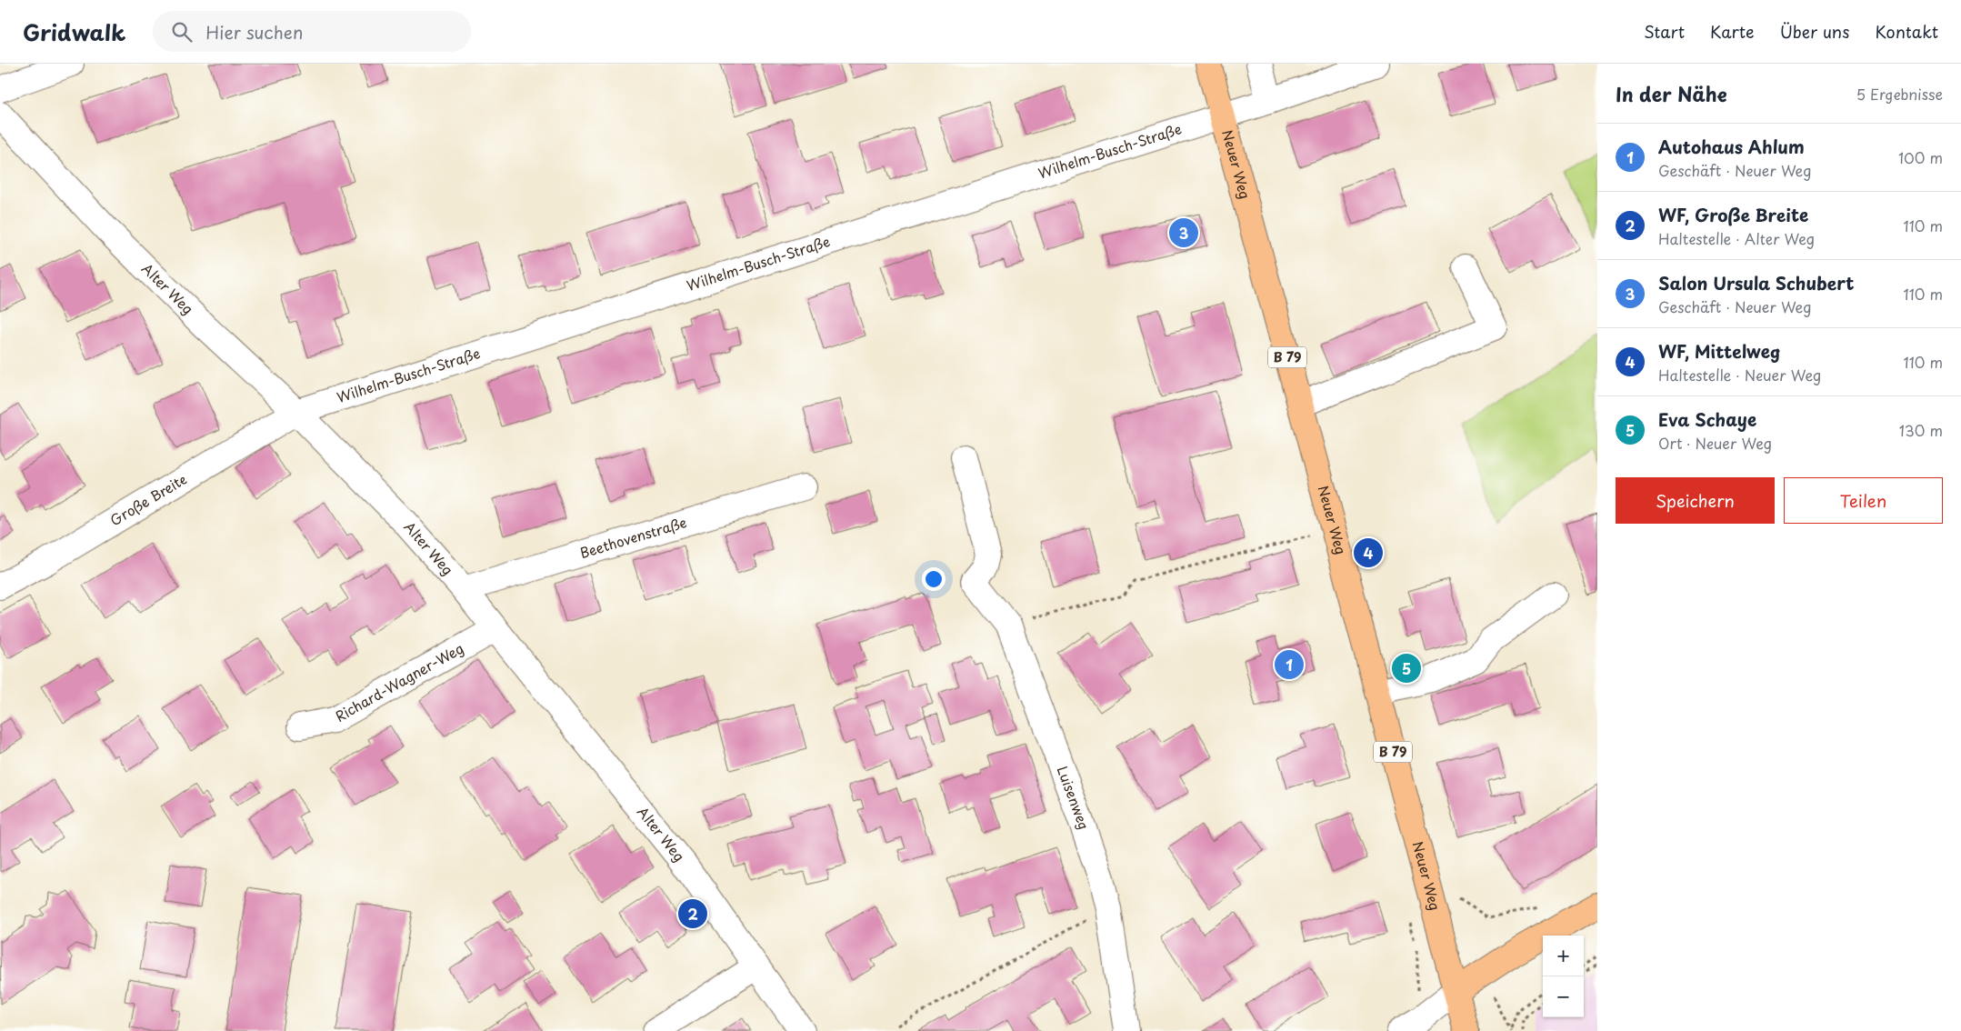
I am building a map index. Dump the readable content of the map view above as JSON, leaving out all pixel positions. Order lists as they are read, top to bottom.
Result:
{
  "streets": {
    "main road": ["Neuer Weg", "B 79"],
    "street": [
      "Wilhelm-Busch-Straße",
      "Alter Weg",
      "Große Breite",
      "Beethovenstraße",
      "Richard-Wagner-Weg",
      "Luisenweg"
    ]
  },
  "crossings": [
    ["Wilhelm-Busch-Straße", "Neuer Weg"],
    ["Wilhelm-Busch-Straße", "Alter Weg"],
    ["Wilhelm-Busch-Straße", "Große Breite"],
    ["Alter Weg", "Große Breite"],
    ["Alter Weg", "Beethovenstraße"],
    ["Alter Weg", "Richard-Wagner-Weg"]
  ],
  "page": {
    "header": "Gridwalk",
    "search": "Hier suchen",
    "nav": [
      "Start",
      "Karte",
      "Über uns",
      "Kontakt"
    ],
    "heading": ["In der Nähe", "5 Ergebnisse"],
    "list": [
      {
        "mark": "1",
        "name": "Autohaus Ahlum",
        "note": "Geschäft · Neuer Weg",
        "value": "100 m"
      },
      {
        "mark": "2",
        "name": "WF, Große Breite",
        "note": "Haltestelle · Alter Weg",
        "value": "110 m"
      },
      {
        "mark": "3",
        "name": "Salon Ursula Schubert",
        "note": "Geschäft · Neuer Weg",
        "value": "110 m"
      },
      {
        "mark": "4",
        "name": "WF, Mittelweg",
        "note": "Haltestelle · Neuer Weg",
        "value": "110 m"
      },
      {
        "mark": "5",
        "name": "Eva Schaye",
        "note": "Ort · Neuer Weg",
        "value": "130 m"
      }
    ],
    "pins": [
      "3",
      "4",
      "1",
      "5",
      "2"
    ],
    "buttons": ["Speichern", "Teilen"],
    "map_buttons": ["+", "−"]
  }
}
